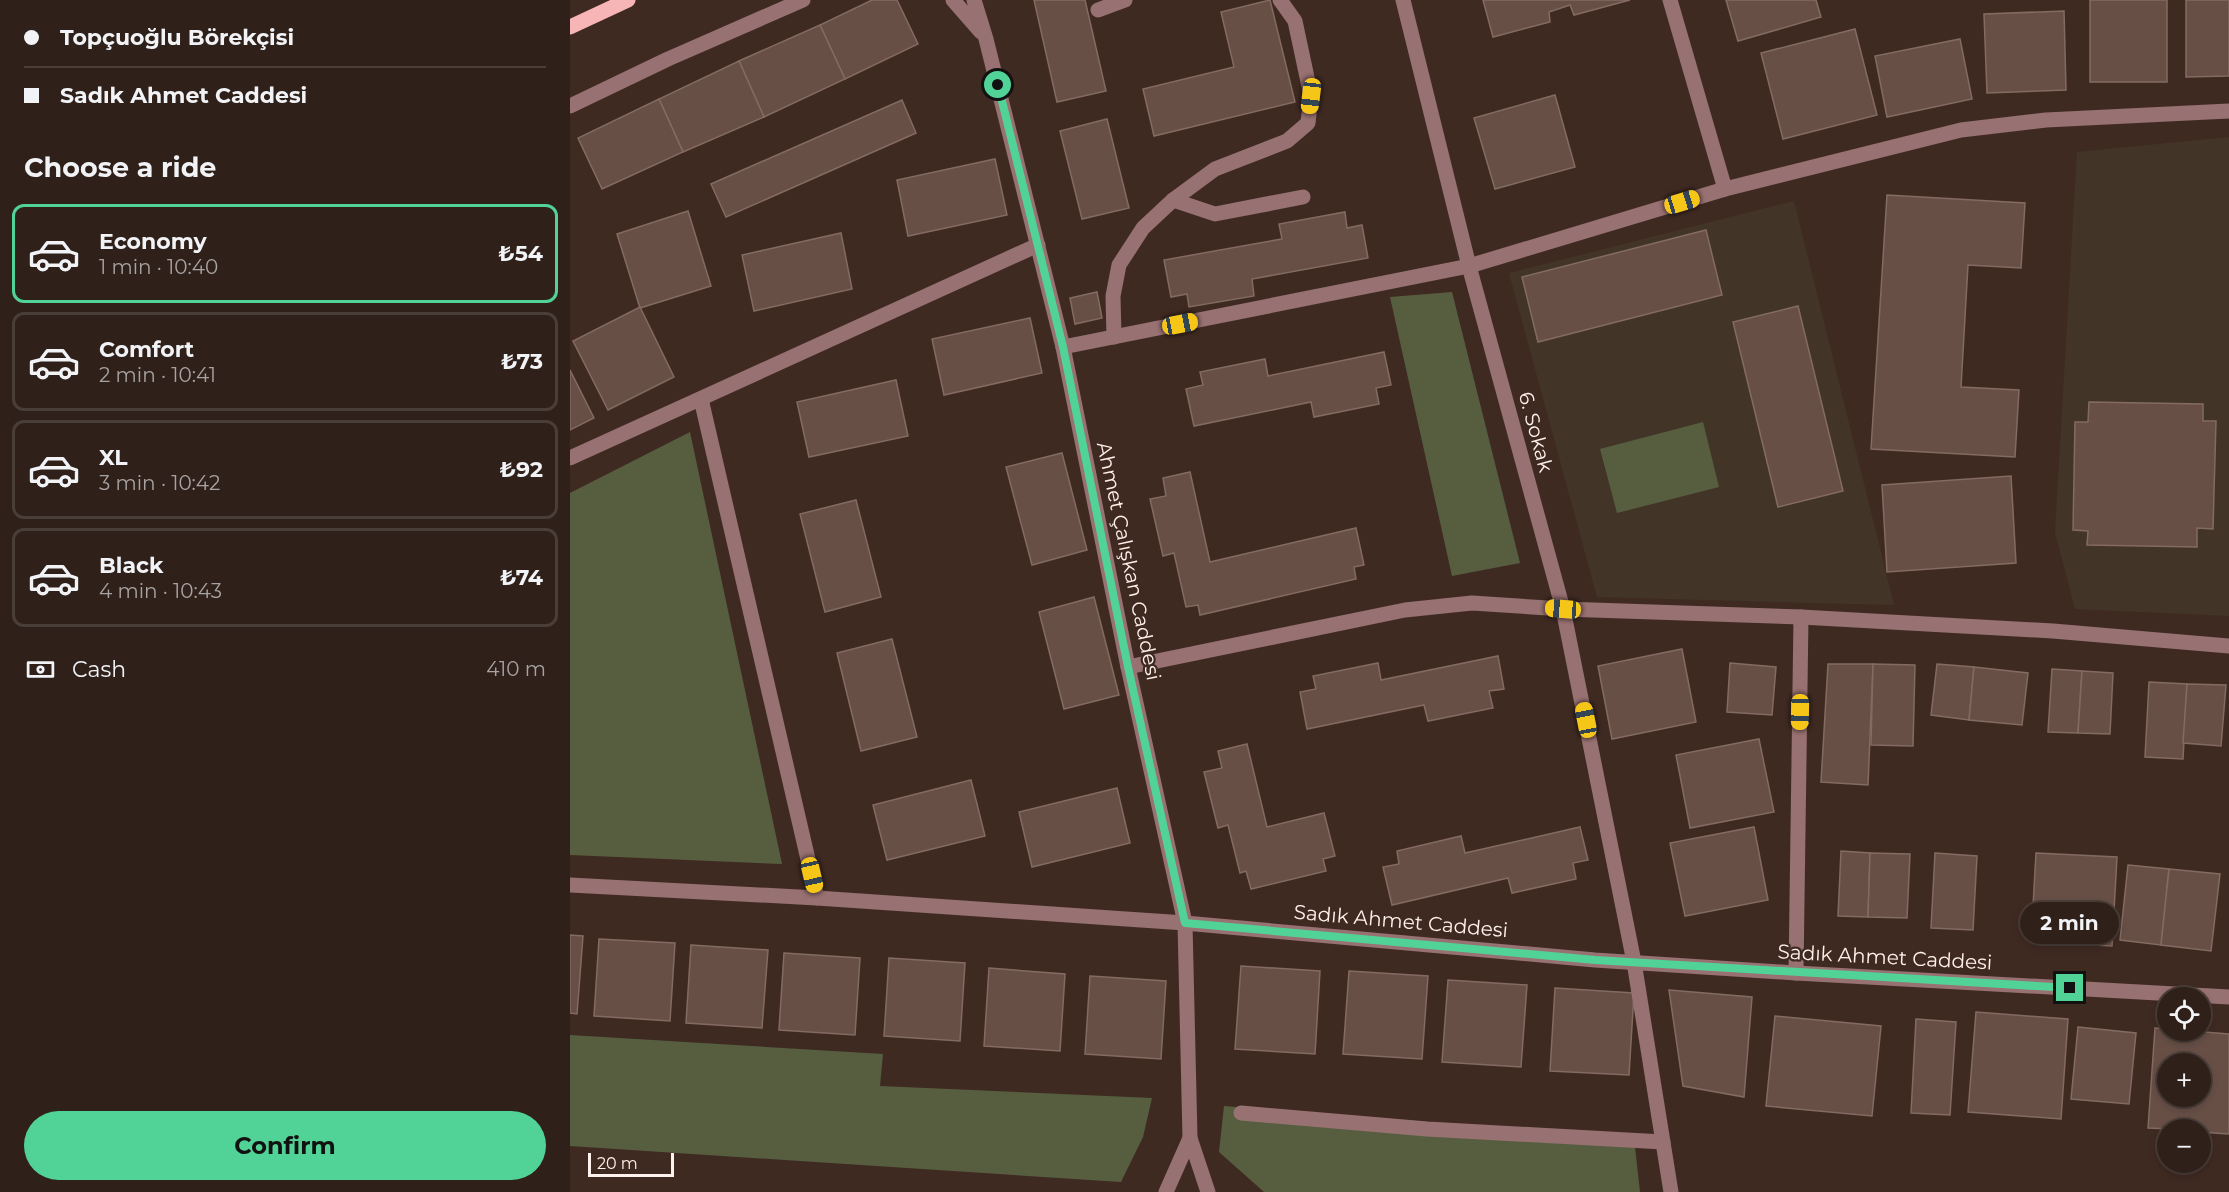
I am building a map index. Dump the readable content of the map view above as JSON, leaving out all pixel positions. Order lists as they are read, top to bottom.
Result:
{
  "streets": {
    "street": ["6. Sokak", "Ahmet Çalışkan Caddesi", "Sadık Ahmet Caddesi"]
  },
  "crossings": [
    ["6. Sokak", "Sadık Ahmet Caddesi"],
    ["Ahmet Çalışkan Caddesi", "Sadık Ahmet Caddesi"]
  ],
  "scale_bar": "20 m",
  "page": {
    "banner": ["Topçuoğlu Börekçisi", "Sadık Ahmet Caddesi"],
    "heading": "Choose a ride",
    "list": [
      {
        "name": "Economy",
        "note": "1 min · 10:40",
        "value": "₺54"
      },
      {
        "name": "Comfort",
        "note": "2 min · 10:41",
        "value": "₺73"
      },
      {
        "name": "XL",
        "note": "3 min · 10:42",
        "value": "₺92"
      },
      {
        "name": "Black",
        "note": "4 min · 10:43",
        "value": "₺74"
      }
    ],
    "pay": ["Cash", "410 m"],
    "bubble": "2 min",
    "map_buttons": ["+", "−"],
    "buttons": "Confirm",
    "scale": "20 m"
  }
}
